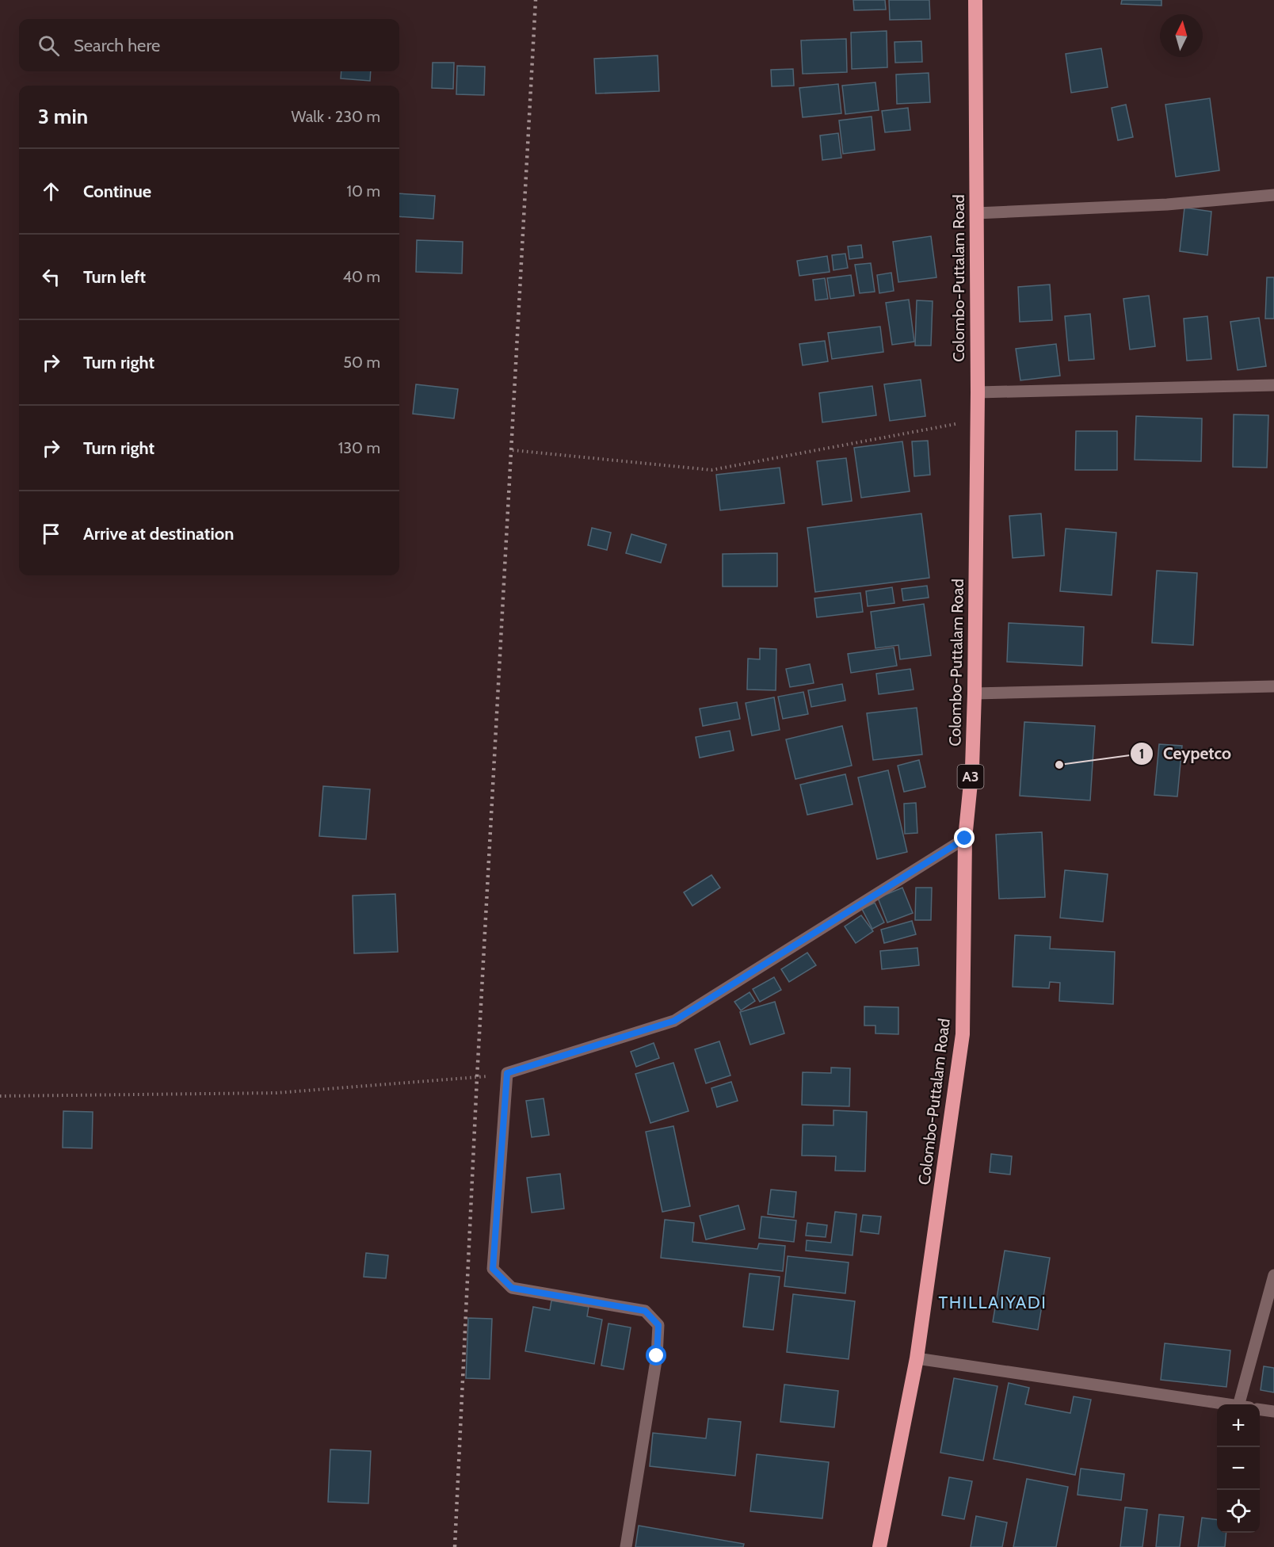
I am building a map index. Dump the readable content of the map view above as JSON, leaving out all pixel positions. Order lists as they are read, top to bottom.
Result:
{
  "streets": {
    "highway": ["Colombo-Puttalam Road", "A3"]
  },
  "districts": ["THILLAIYADI"],
  "places": ["Ceypetco"],
  "north": "top",
  "page": {
    "search": "Search here",
    "heading": ["3 min", "Walk · 230 m"],
    "list": [
      ["Continue", "10 m"],
      ["Turn left", "40 m"],
      ["Turn right", "50 m"],
      ["Turn right", "130 m"],
      "Arrive at destination"
    ],
    "map_buttons": ["+", "−"]
  }
}
